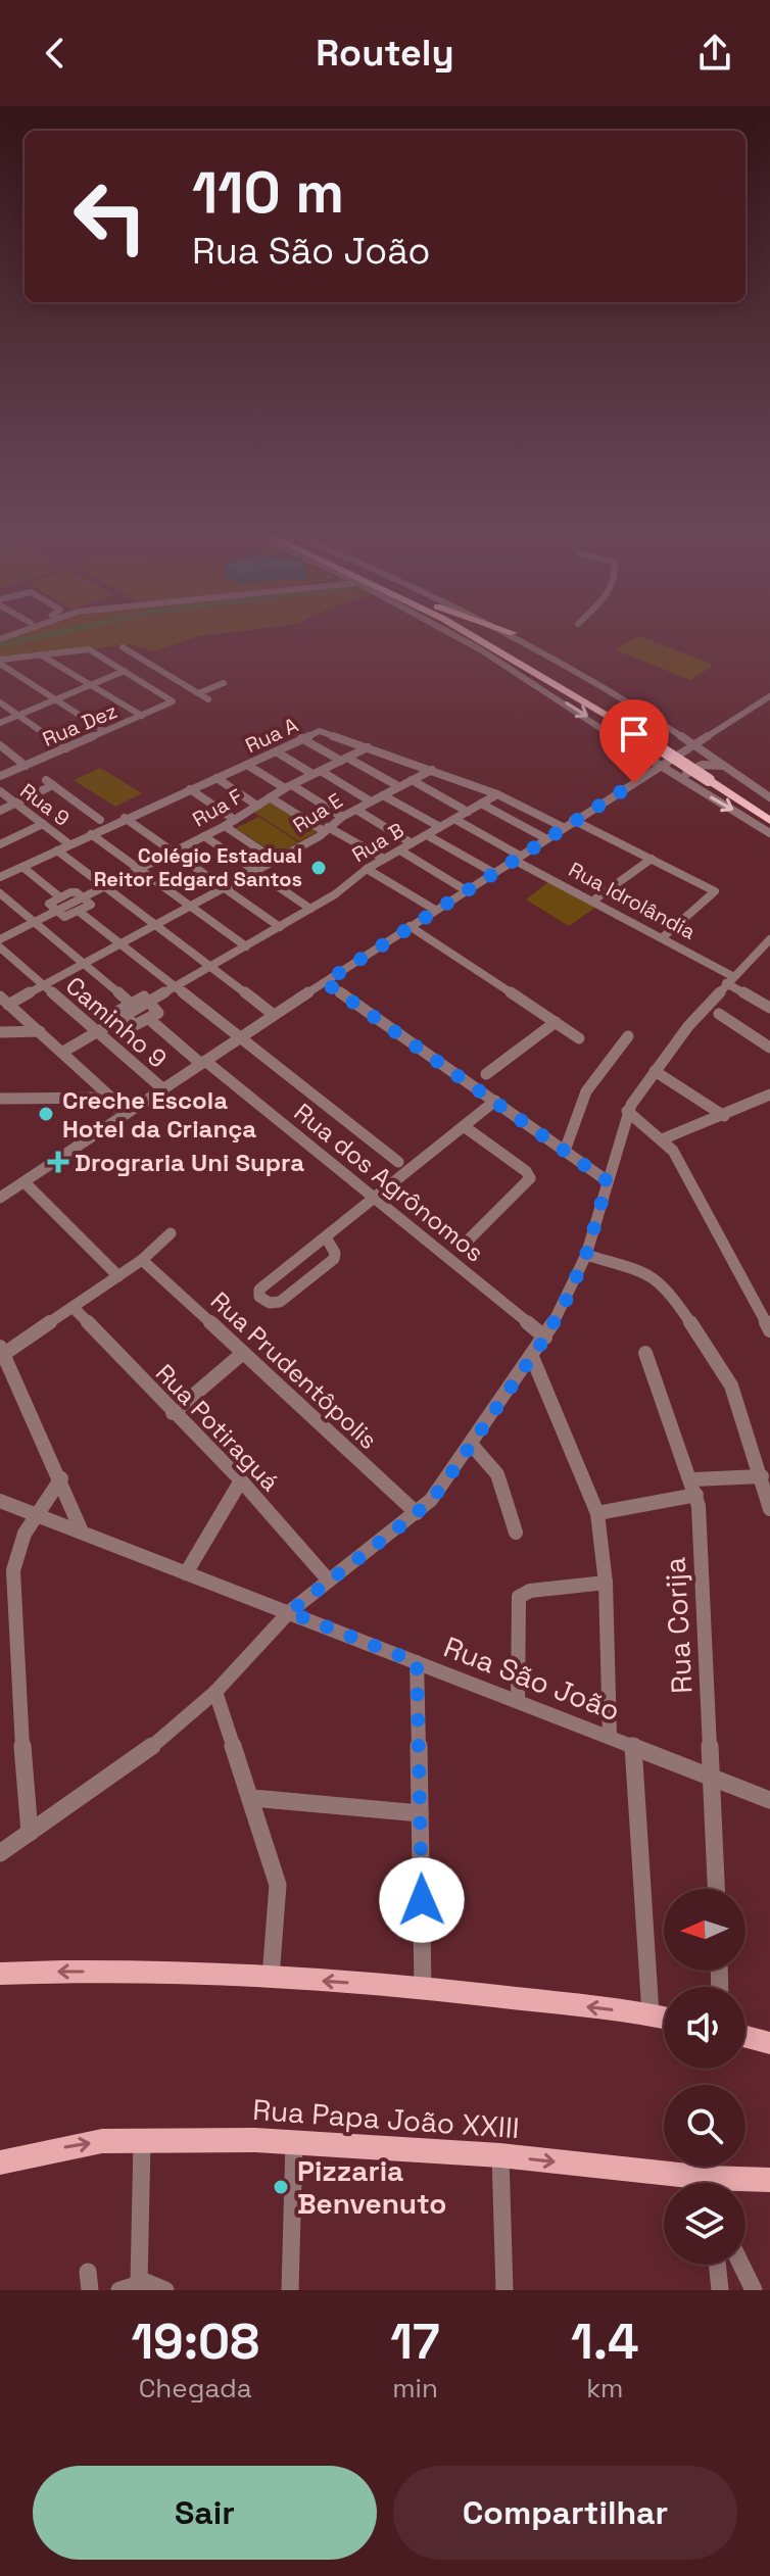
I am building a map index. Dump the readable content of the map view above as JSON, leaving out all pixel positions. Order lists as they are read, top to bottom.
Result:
{
  "streets": {
    "main road": ["Rua Papa João XXIII"],
    "street": [
      "Rua Dez",
      "Rua A",
      "Rua 9",
      "Rua F",
      "Rua E",
      "Rua B",
      "Rua Idrolândia",
      "Caminho 9",
      "Rua dos Agrônomos",
      "Rua Prudentôpolis",
      "Rua Potiraguá",
      "Rua Corija",
      "Rua São João"
    ]
  },
  "crossings": [
    ["Rua A", "Rua 9"],
    ["Rua A", "Rua F"],
    ["Rua A", "Rua E"],
    ["Rua A", "Rua B"],
    ["Rua E", "Caminho 9"],
    ["Rua B", "Rua Idrolândia"],
    ["Rua Corija", "Rua São João"]
  ],
  "one_way": ["Rua Papa João XXIII"],
  "places": {
    "other": ["Colégio Estadual Reitor Edgard Santos", "Creche Escola Hotel da Criança", "Pizzaria Benvenuto"],
    "health": ["Drograria Uni Supra"]
  },
  "north": "left",
  "page": {
    "header": "Routely",
    "turn": ["110 m", "Rua São João"],
    "eta": [
      "19:08",
      "Chegada",
      "17",
      "min",
      "1.4",
      "km"
    ],
    "buttons": ["Sair", "Compartilhar"]
  }
}
